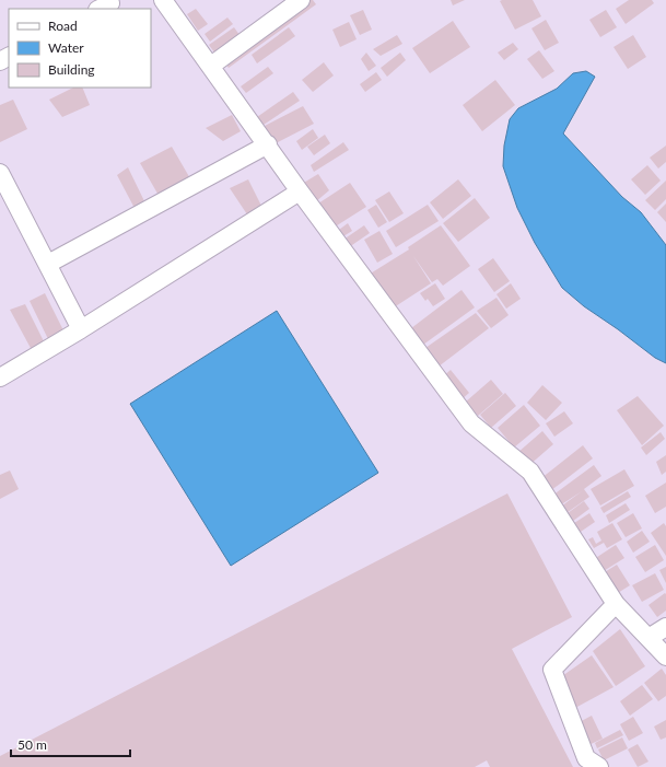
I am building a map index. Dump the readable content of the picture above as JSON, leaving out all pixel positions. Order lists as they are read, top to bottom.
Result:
{
  "legend": ["Road", "Water", "Building"],
  "scale_bar": "50 m"
}
